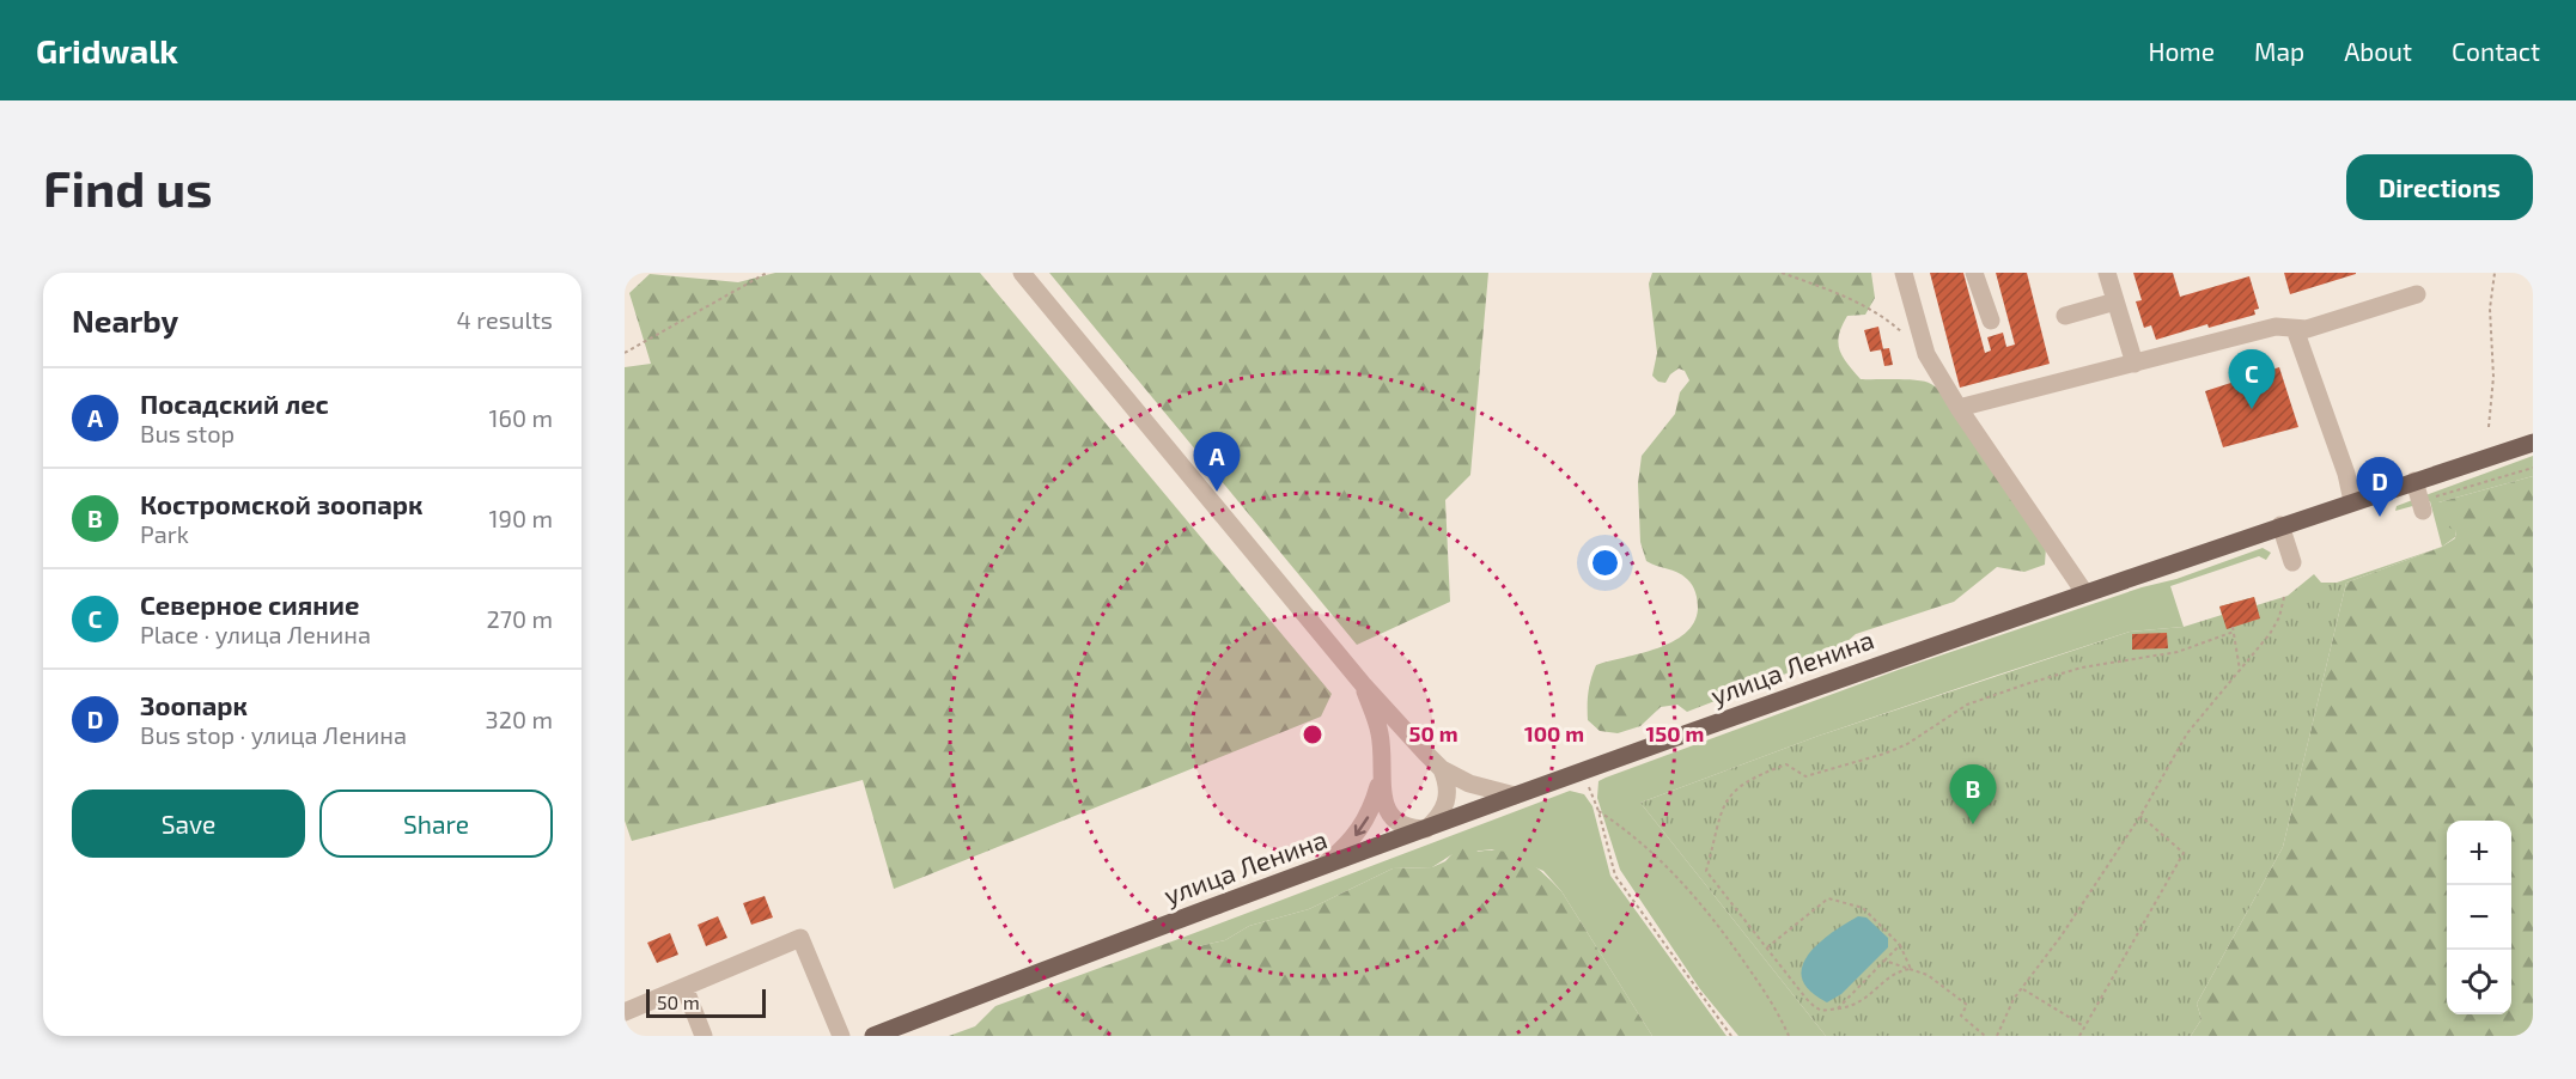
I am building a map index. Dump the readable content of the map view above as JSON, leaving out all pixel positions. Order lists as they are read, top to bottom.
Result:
{
  "streets": {
    "main road": ["улица Ленина"]
  },
  "scale_bar": "50 m",
  "page": {
    "header": "Gridwalk",
    "nav": [
      "Home",
      "Map",
      "About",
      "Contact"
    ],
    "buttons": [
      "Directions",
      ["Save", "Share"]
    ],
    "title": "Find us",
    "heading": ["Nearby", "4 results"],
    "pins": [
      "C",
      "A",
      "D",
      "B"
    ],
    "list": [
      {
        "mark": "A",
        "name": "Посадский лес",
        "note": "Bus stop",
        "value": "160 m"
      },
      {
        "mark": "B",
        "name": "Костромской зоопарк",
        "note": "Park",
        "value": "190 m"
      },
      {
        "mark": "C",
        "name": "Северное сияние",
        "note": "Place · улица Ленина",
        "value": "270 m"
      },
      {
        "mark": "D",
        "name": "Зоопарк",
        "note": "Bus stop · улица Ленина",
        "value": "320 m"
      }
    ],
    "map_buttons": ["+", "−"],
    "scale": "50 m"
  },
  "rings": ["50 m", "100 m", "150 m"]
}
